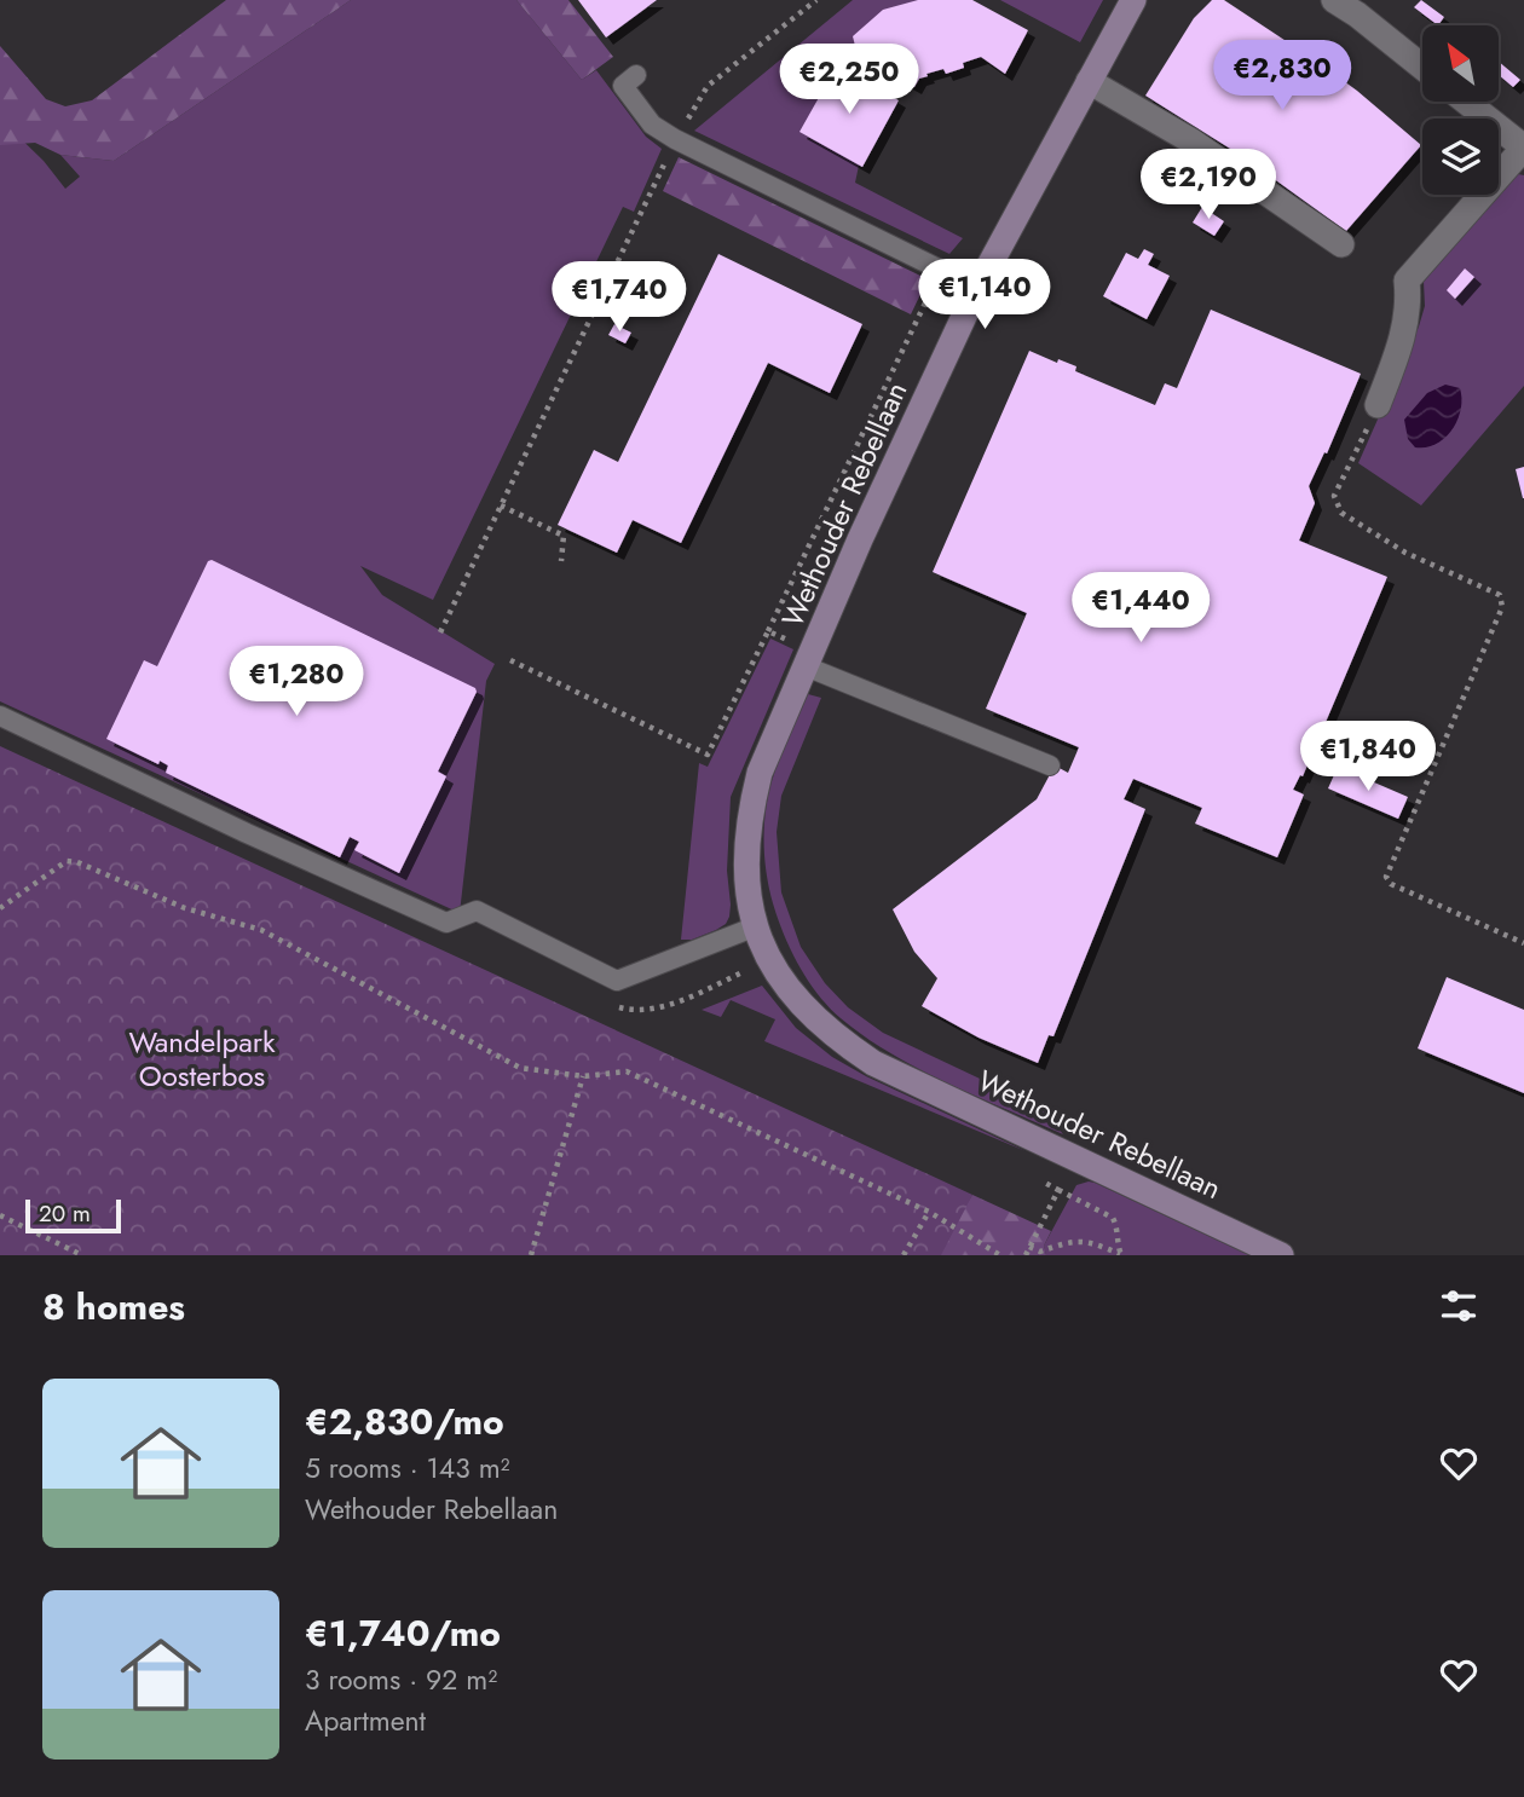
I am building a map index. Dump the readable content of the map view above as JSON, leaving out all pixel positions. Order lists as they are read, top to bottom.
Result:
{
  "streets": {
    "street": ["Wethouder Rebellaan"]
  },
  "parks": ["Wandelpark Oosterbos"],
  "scale_bar": "20 m",
  "north": "top left",
  "page": {
    "price": [
      "€2,830",
      "€2,250",
      "€2,190",
      "€1,140",
      "€1,740",
      "€1,440",
      "€1,280",
      "€1,840"
    ],
    "scale": "20 m",
    "heading": "8 homes",
    "list": [
      {
        "name": "€2,830/mo",
        "note": "5 rooms · 143 m² · Wethouder Rebellaan"
      },
      {
        "name": "€1,740/mo",
        "note": "3 rooms · 92 m² · Apartment"
      }
    ]
  }
}
